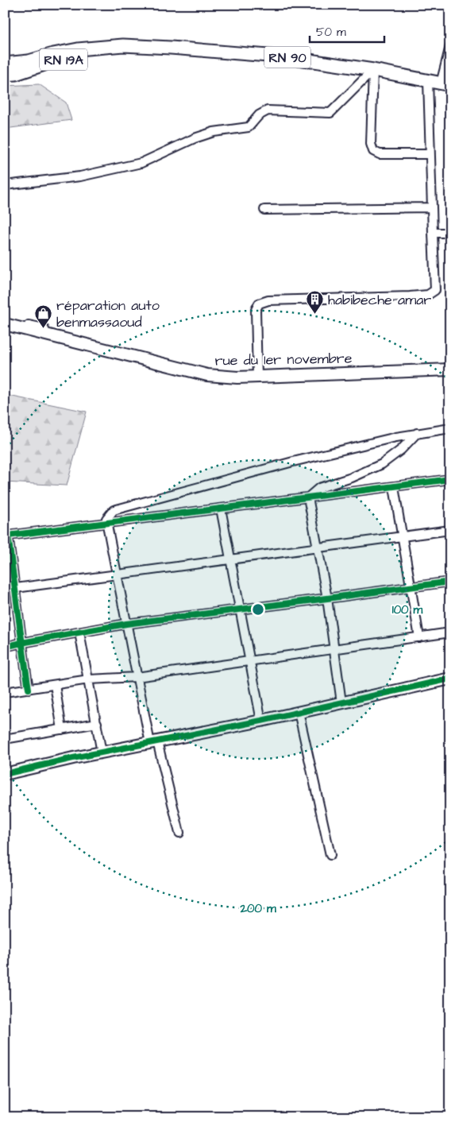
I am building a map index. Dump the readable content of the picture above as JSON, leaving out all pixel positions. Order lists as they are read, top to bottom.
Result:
{
  "streets": {
    "main road": ["RN 90", "RN 19A", "rue du 1er novembre"]
  },
  "crossings": [
    ["RN 90", "RN 19A"]
  ],
  "places": {
    "building": ["habibeche amar"],
    "shop": ["réparation auto benmassaoud"]
  },
  "scale_bar": "50 m",
  "rings": ["100 m", "200 m"]
}
